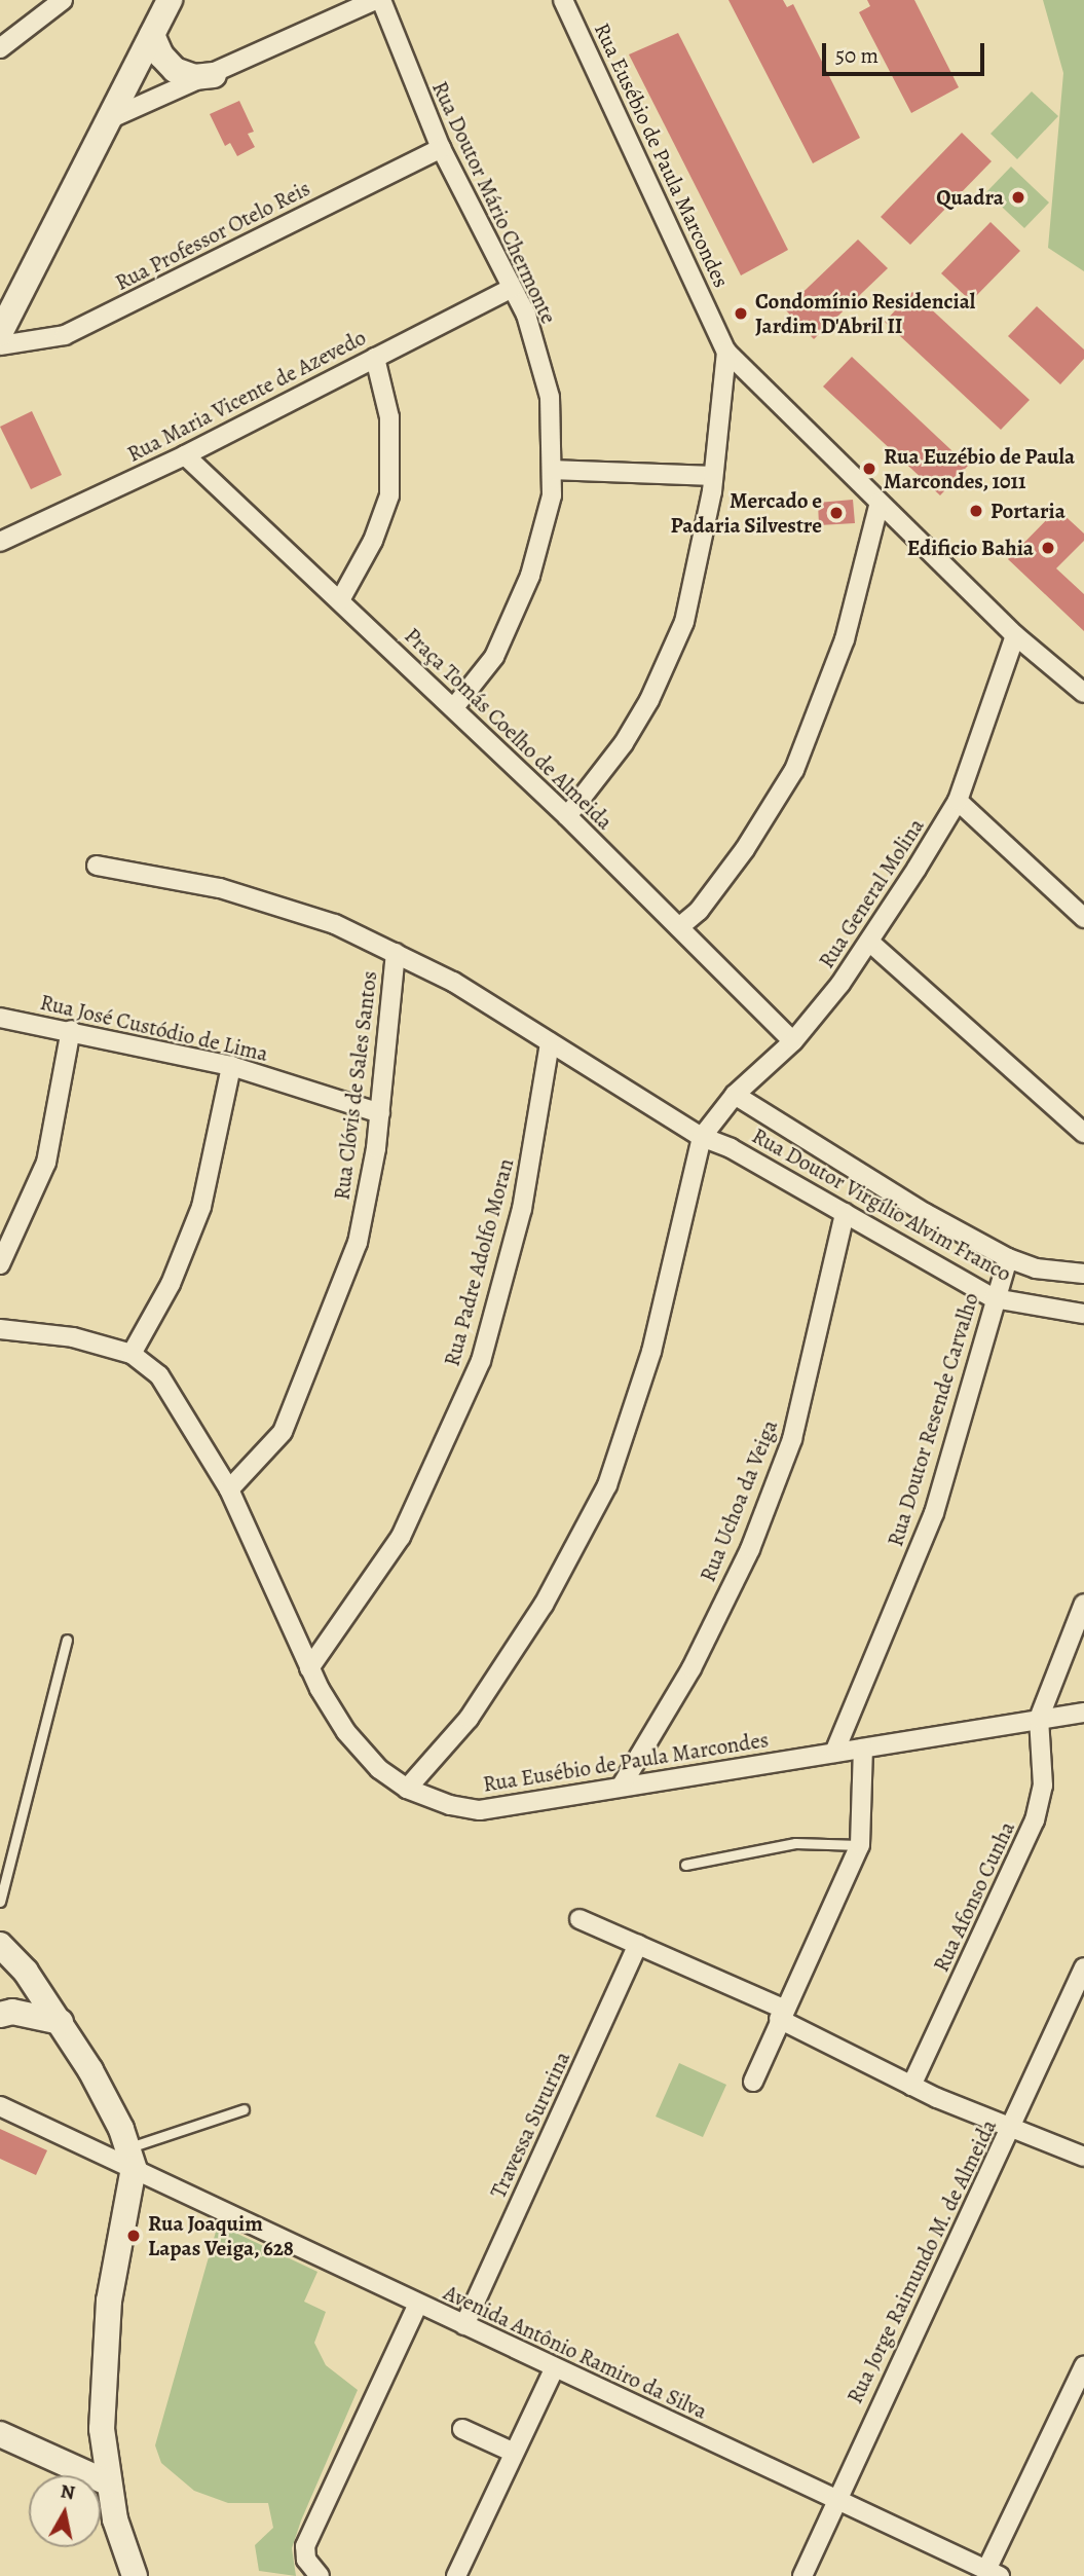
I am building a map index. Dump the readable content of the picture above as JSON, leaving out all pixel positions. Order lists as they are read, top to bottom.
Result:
{
  "streets": {
    "street": [
      "Rua Eusébio de Paula Marcondes",
      "Rua Doutor Mário Chermonte",
      "Rua Professor Otelo Reis",
      "Rua Maria Vicente de Azevedo",
      "Praça Tomás Coelho de Almeida",
      "Rua General Molina",
      "Rua José Custódio de Lima",
      "Rua Clóvis de Sales Santos",
      "Rua Doutor Virgílio Alvim Franco",
      "Rua Padre Adolfo Moran",
      "Rua Doutor Resende Carvalho",
      "Rua Uchoa da Veiga",
      "Rua Afonso Cunha",
      "Travessa Sururina",
      "Rua Jorge Raimundo M. de Almeida",
      "Avenida Antônio Ramiro da Silva"
    ]
  },
  "crossings": [
    ["Rua Eusébio de Paula Marcondes", "Rua General Molina"],
    ["Rua Eusébio de Paula Marcondes", "Rua Clóvis de Sales Santos"],
    ["Rua Eusébio de Paula Marcondes", "Rua Padre Adolfo Moran"],
    ["Rua Eusébio de Paula Marcondes", "Rua Doutor Resende Carvalho"],
    ["Rua Eusébio de Paula Marcondes", "Rua Uchoa da Veiga"],
    ["Rua Eusébio de Paula Marcondes", "Rua Afonso Cunha"],
    ["Rua Doutor Mário Chermonte", "Rua Professor Otelo Reis"],
    ["Rua Doutor Mário Chermonte", "Rua Maria Vicente de Azevedo"],
    ["Rua Doutor Mário Chermonte", "Praça Tomás Coelho de Almeida"],
    ["Rua Maria Vicente de Azevedo", "Praça Tomás Coelho de Almeida"],
    ["Praça Tomás Coelho de Almeida", "Rua General Molina"],
    ["Rua General Molina", "Rua Doutor Virgílio Alvim Franco"],
    ["Rua José Custódio de Lima", "Rua Clóvis de Sales Santos"],
    ["Rua Doutor Virgílio Alvim Franco", "Rua Doutor Resende Carvalho"],
    ["Rua Doutor Virgílio Alvim Franco", "Rua Uchoa da Veiga"],
    ["Travessa Sururina", "Avenida Antônio Ramiro da Silva"],
    ["Rua Jorge Raimundo M. de Almeida", "Avenida Antônio Ramiro da Silva"]
  ],
  "places": [
    "Quadra",
    "Condomínio Residencial Jardim D'Abril II",
    "Rua Euzébio de Paula Marcondes, 1011",
    "Portaria",
    "Mercado e Padaria Silvestre",
    "Edificio Bahia",
    "Rua Joaquim Lapas Veiga, 628"
  ],
  "scale_bar": "50 m",
  "north": "top"
}
